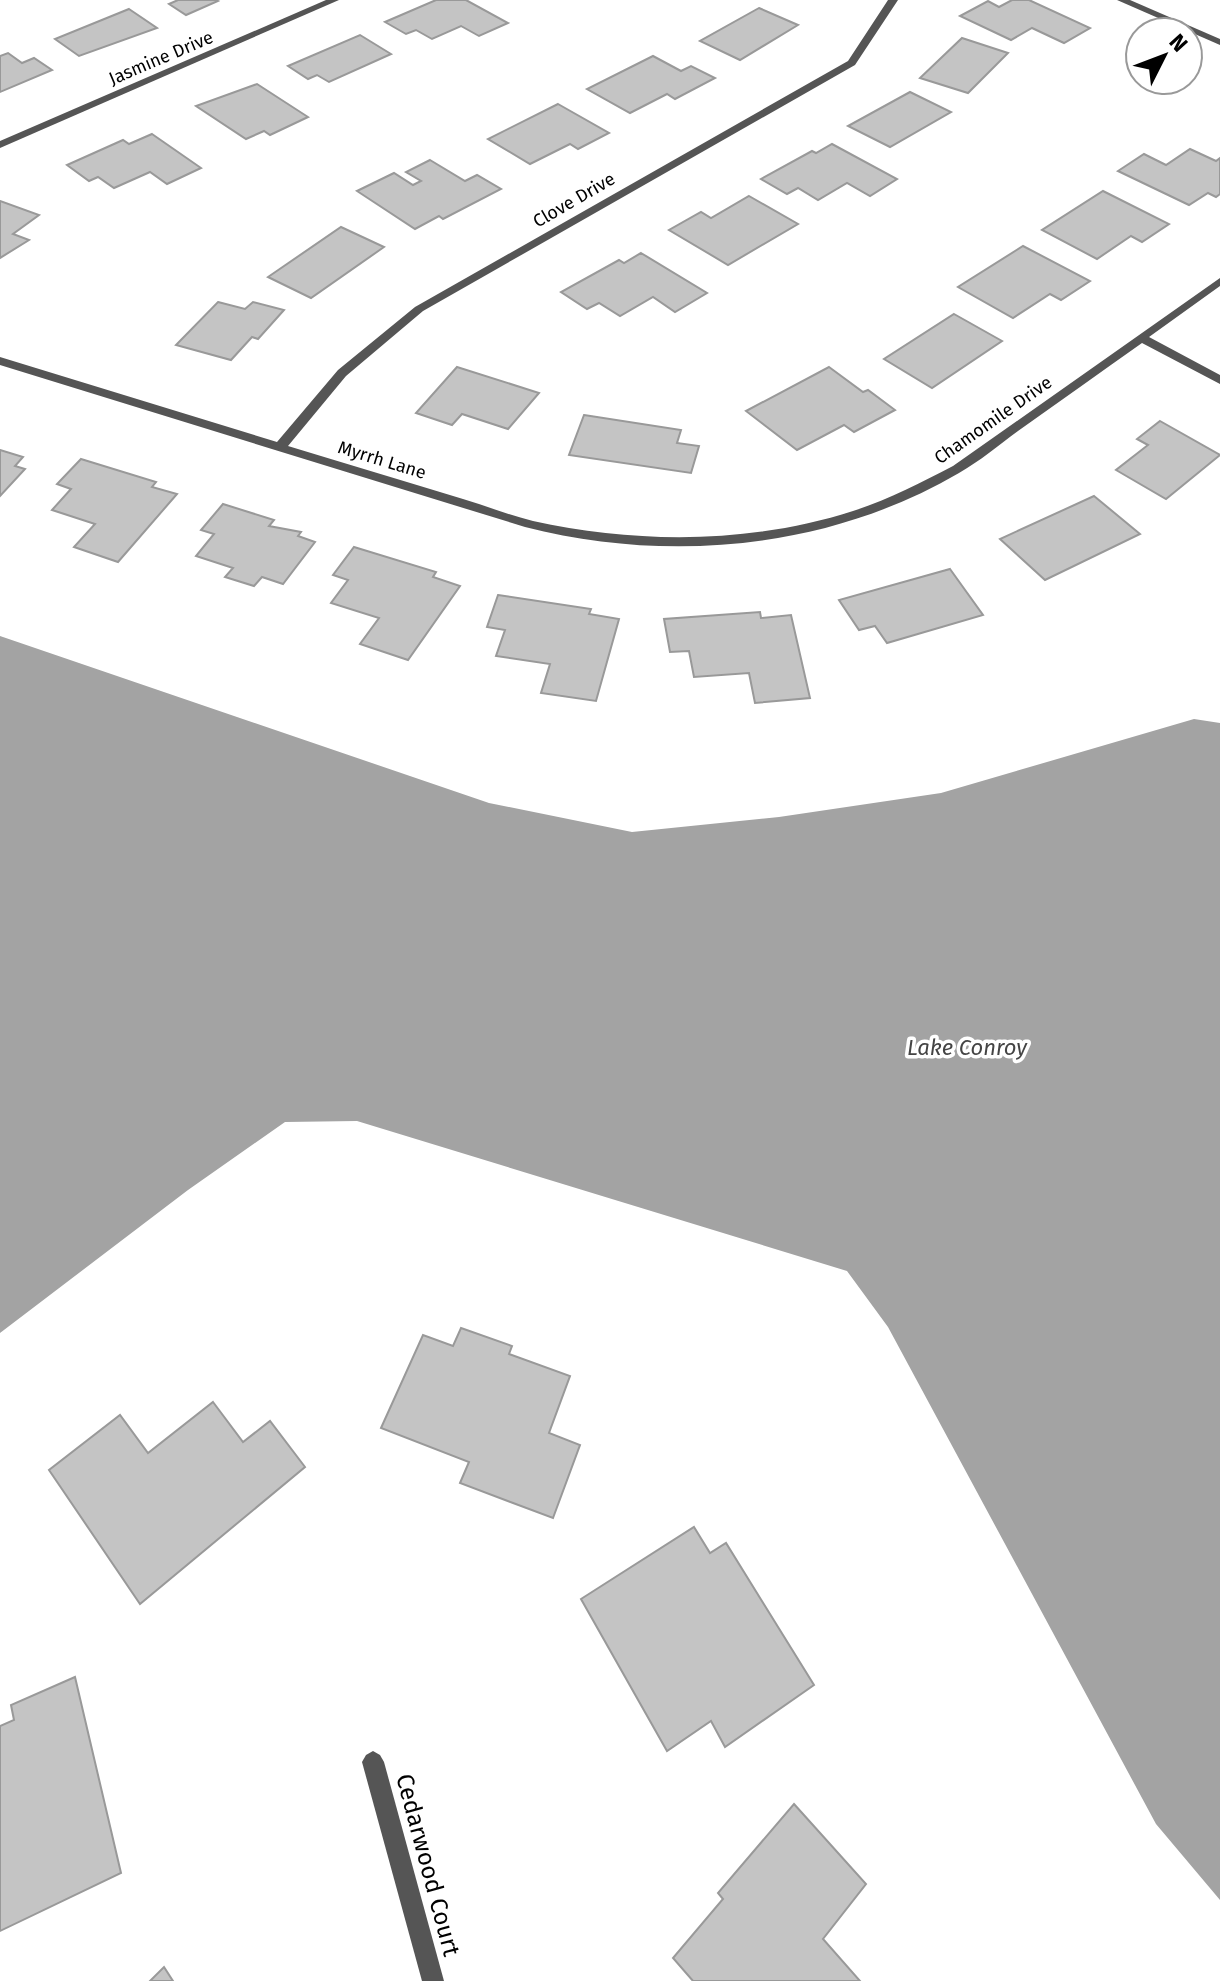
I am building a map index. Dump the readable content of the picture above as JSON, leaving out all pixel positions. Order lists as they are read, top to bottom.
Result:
{
  "streets": {
    "street": [
      "Jasmine Drive",
      "Clove Drive",
      "Chamomile Drive",
      "Myrrh Lane",
      "Cedarwood Court"
    ]
  },
  "crossings": [
    ["Clove Drive", "Myrrh Lane"],
    ["Chamomile Drive", "Myrrh Lane"]
  ],
  "water": ["Lake Conroy"],
  "north": "top right"
}
